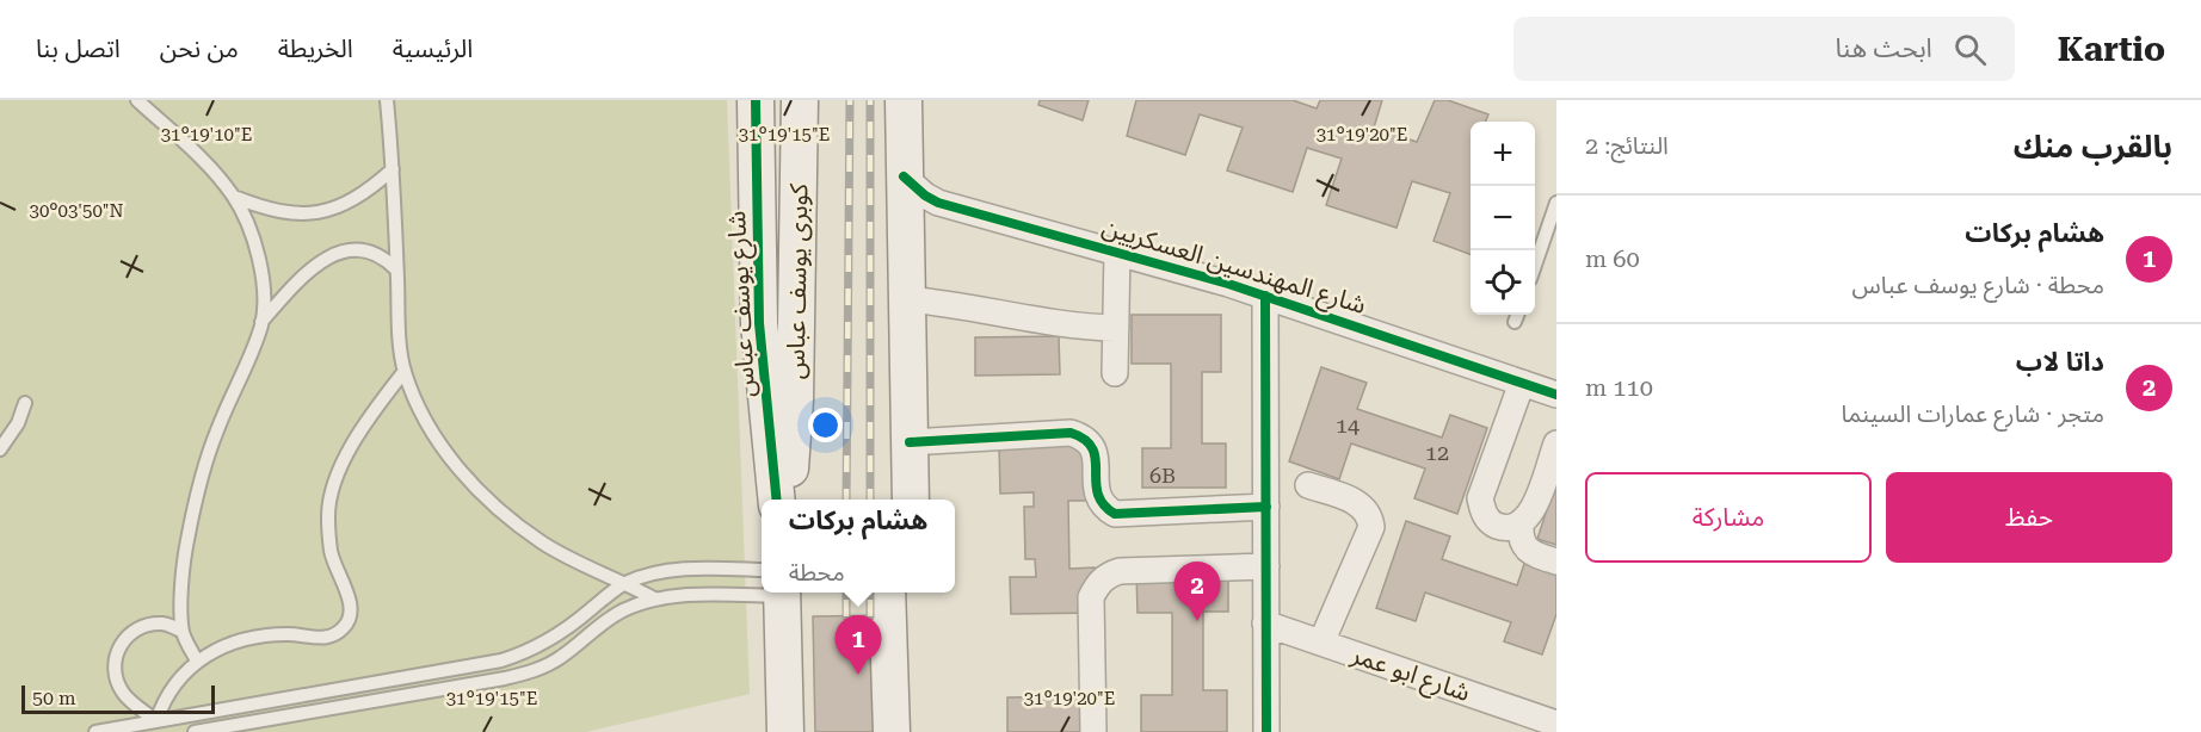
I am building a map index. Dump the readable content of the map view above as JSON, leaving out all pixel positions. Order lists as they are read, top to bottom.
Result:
{
  "streets": {
    "main road": ["كوبرى يوسف عباس", "شارع يوسف عباس"],
    "street": ["شارع المهندسين العسكريين", "شارع ابو عمر"]
  },
  "house_numbers": ["14", "12", "6B"],
  "scale_bar": "50 m",
  "page": {
    "header": "Kartio",
    "search": "ابحث هنا",
    "nav": [
      "الرئيسية",
      "الخريطة",
      "من نحن",
      "اتصل بنا"
    ],
    "heading": ["بالقرب منك", "النتائج: 2"],
    "map_buttons": ["+", "−"],
    "list": [
      {
        "mark": "1",
        "name": "هشام بركات",
        "note": "محطة · شارع يوسف عباس",
        "value": "60 m"
      },
      {
        "mark": "2",
        "name": "داتا لاب",
        "note": "متجر · شارع عمارات السينما",
        "value": "110 m"
      }
    ],
    "buttons": ["حفظ", "مشاركة"],
    "popup": ["هشام بركات", "محطة"],
    "pins": ["2", "1"],
    "scale": "50 m"
  },
  "coordinates": [
    "31°19'15\"E",
    "31°19'20\"E",
    "31°19'10\"E",
    "30°03'50\"N"
  ]
}
